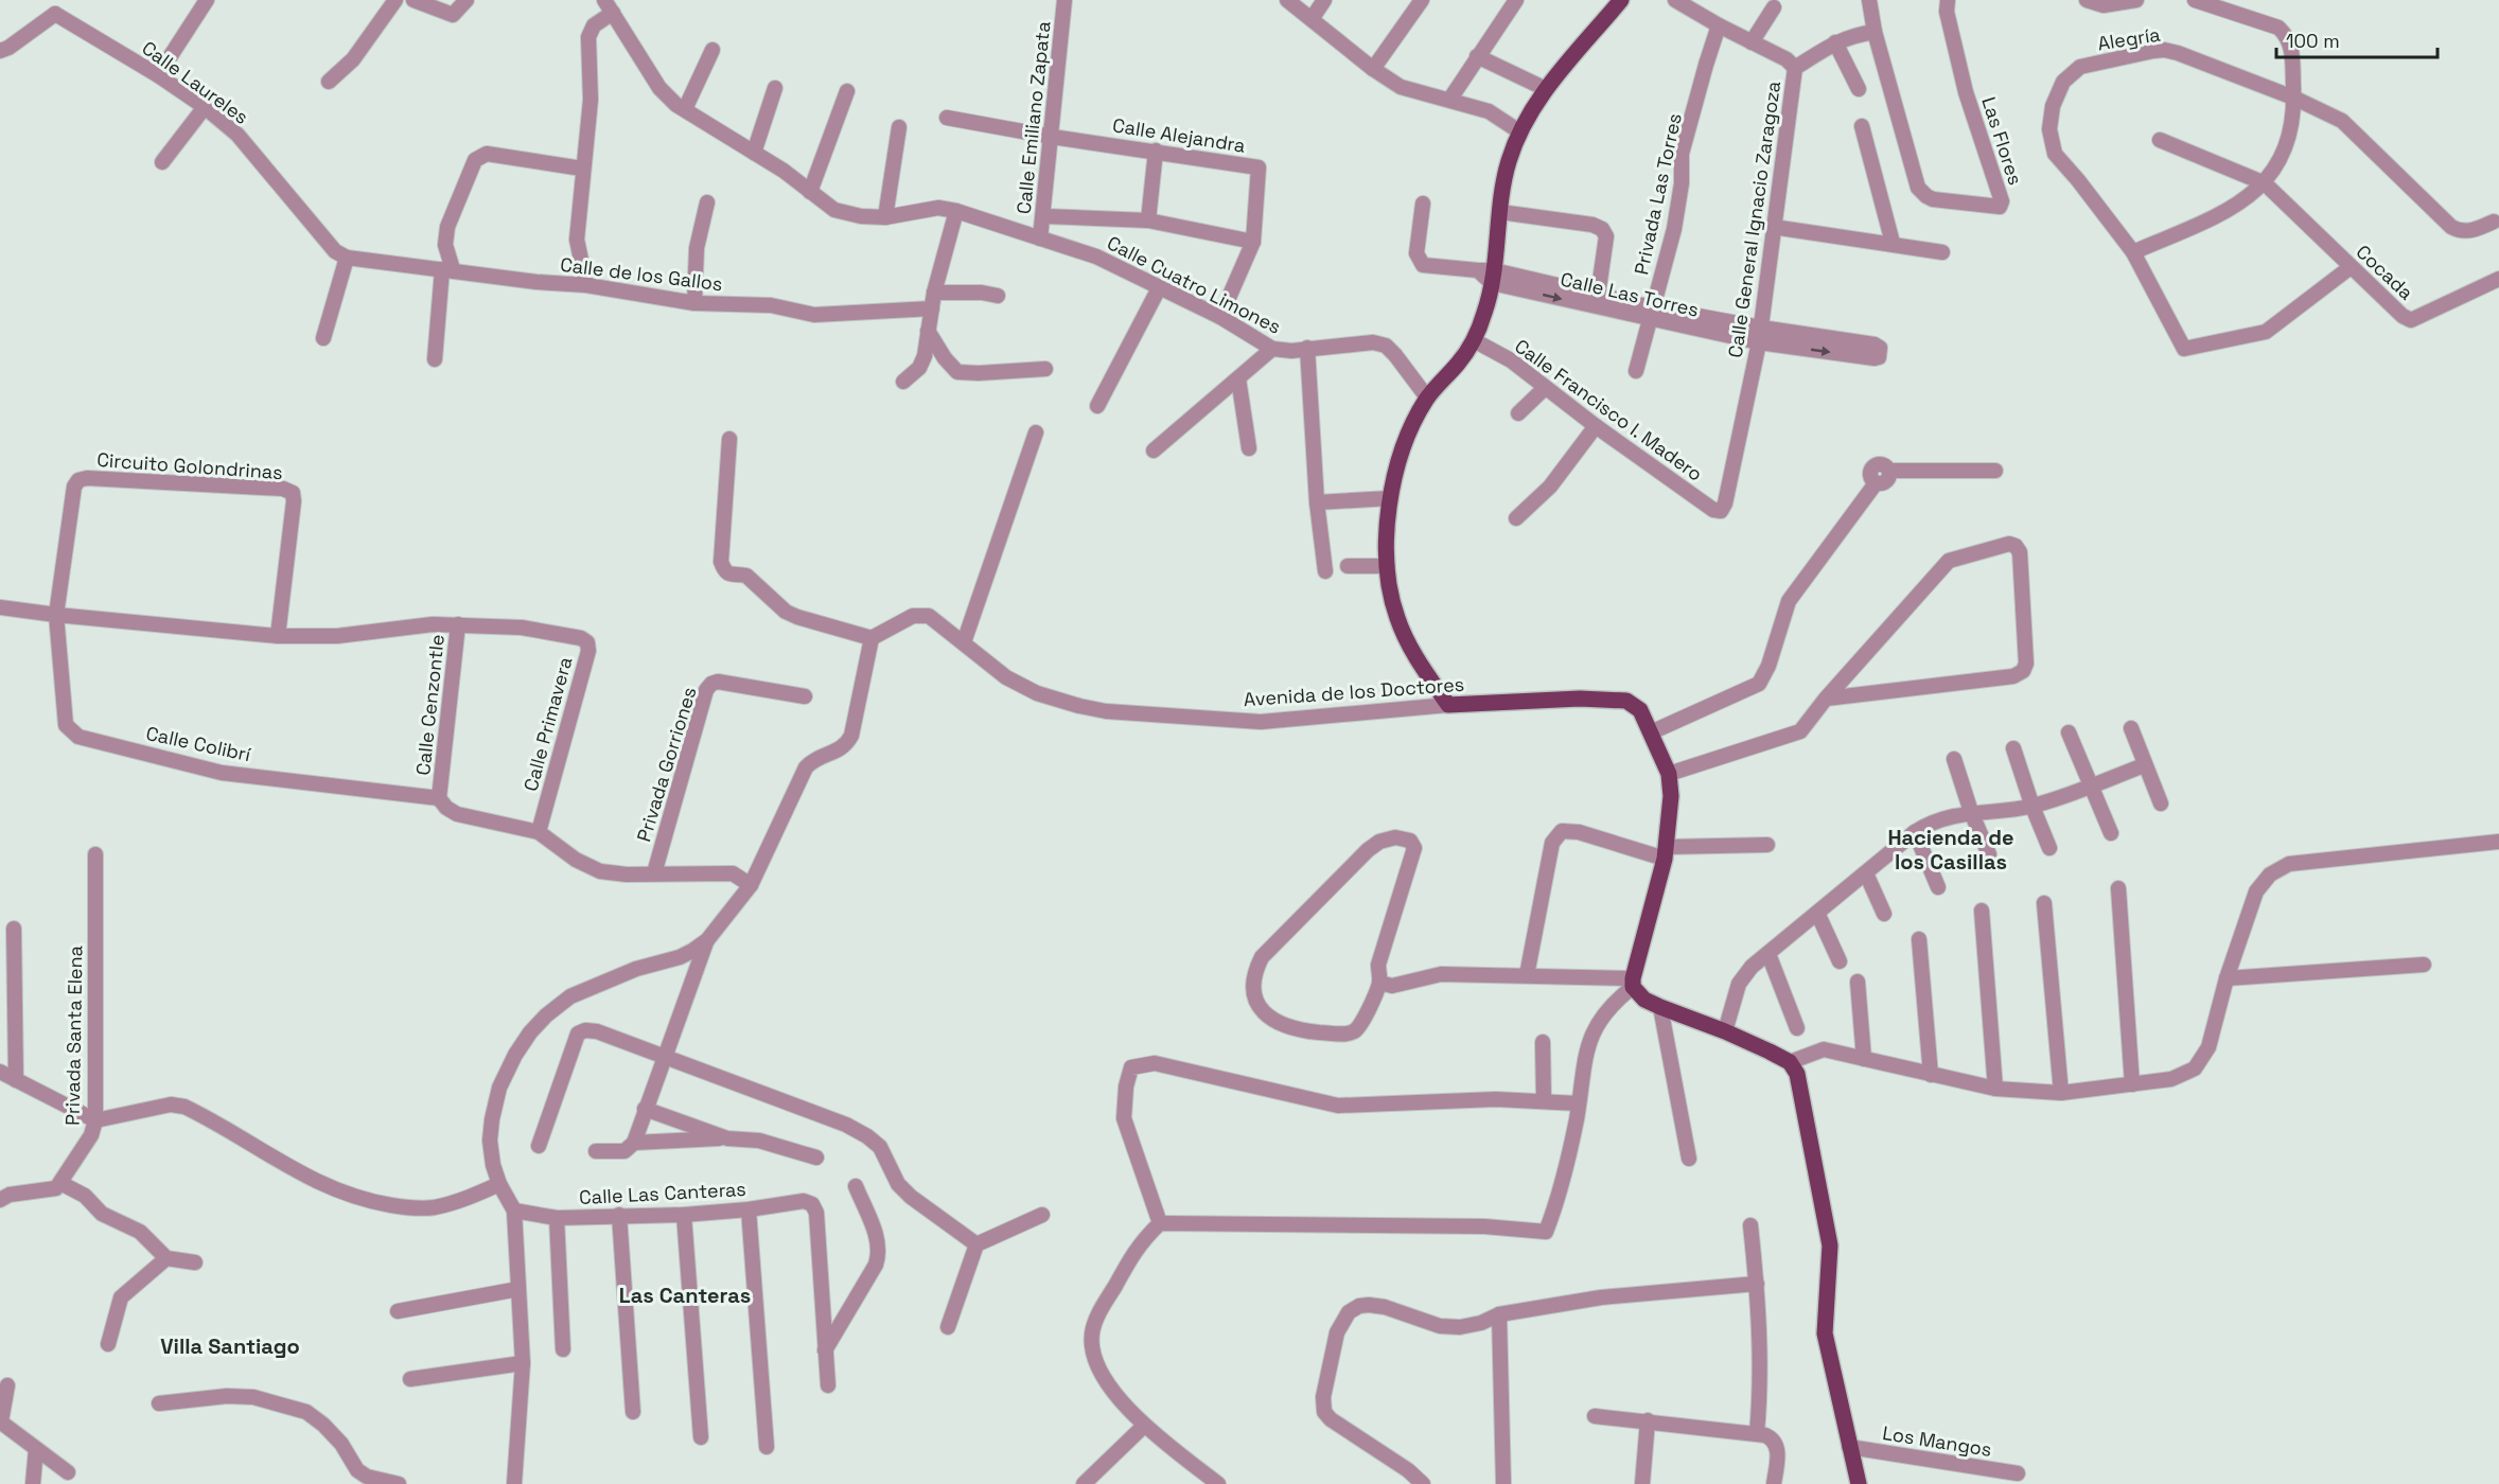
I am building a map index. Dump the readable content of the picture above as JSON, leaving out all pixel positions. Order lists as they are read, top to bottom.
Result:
{
  "streets": {
    "main road": ["Avenida de los Doctores"],
    "street": [
      "Alegría",
      "Calle Laureles",
      "Calle Emiliano Zapata",
      "Calle Alejandra",
      "Las Flores",
      "Privada Las Torres",
      "Calle General Ignacio Zaragoza",
      "Cocada",
      "Calle de los Gallos",
      "Calle Cuatro Limones",
      "Calle Las Torres",
      "Calle Francisco I. Madero",
      "Circuito Golondrinas",
      "Calle Cenzontle",
      "Calle Primavera",
      "Calle Colibrí",
      "Privada Gorriones",
      "Privada Santa Elena",
      "Calle Las Canteras",
      "Los Mangos"
    ]
  },
  "crossings": [
    ["Alegría", "Cocada"],
    ["Calle Laureles", "Calle de los Gallos"],
    ["Calle Emiliano Zapata", "Calle Alejandra"],
    ["Calle Emiliano Zapata", "Calle Cuatro Limones"],
    ["Calle Alejandra", "Calle Cuatro Limones"],
    ["Privada Las Torres", "Calle General Ignacio Zaragoza"],
    ["Privada Las Torres", "Calle Las Torres"],
    ["Calle General Ignacio Zaragoza", "Calle Las Torres"],
    ["Calle General Ignacio Zaragoza", "Calle Francisco I. Madero"],
    ["Circuito Golondrinas", "Calle Cenzontle"],
    ["Circuito Golondrinas", "Calle Colibrí"],
    ["Calle Cenzontle", "Calle Primavera"],
    ["Calle Cenzontle", "Calle Colibrí"],
    ["Calle Cenzontle", "Privada Gorriones"]
  ],
  "districts": ["Hacienda de los Casillas", "Las Canteras", "Villa Santiago"],
  "scale_bar": "100 m"
}
